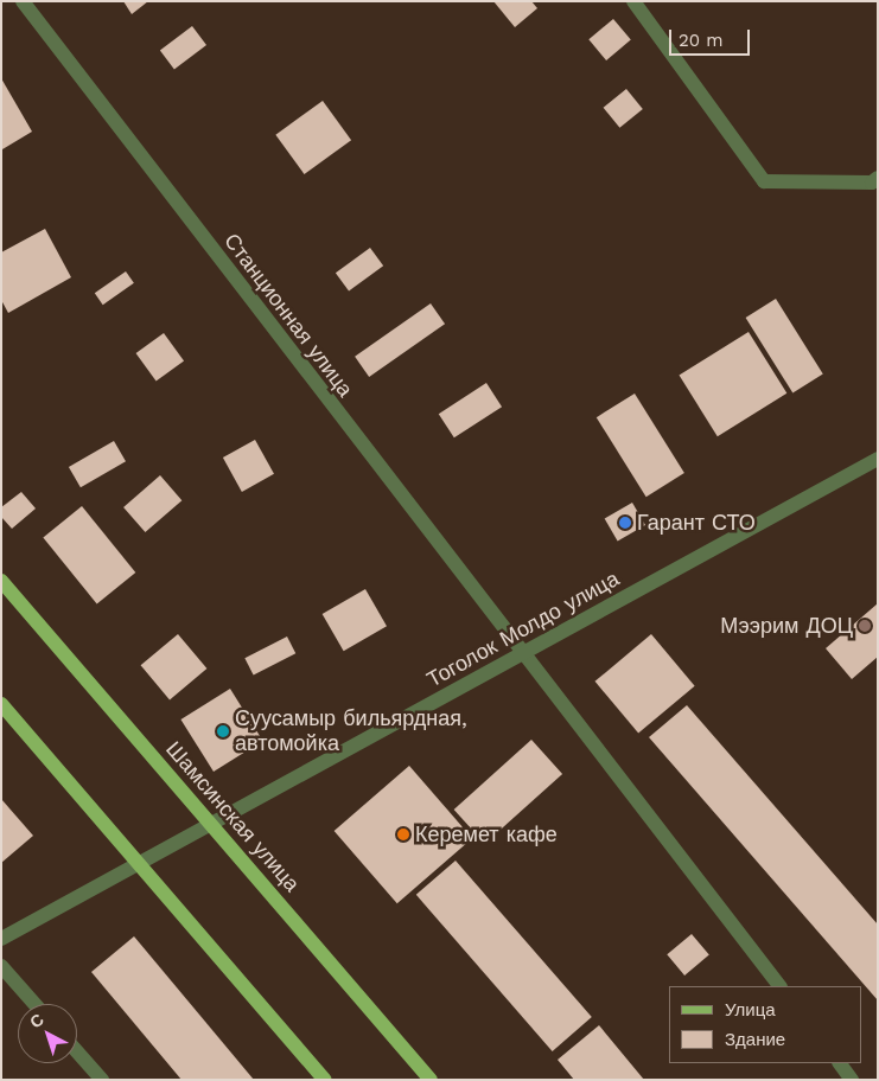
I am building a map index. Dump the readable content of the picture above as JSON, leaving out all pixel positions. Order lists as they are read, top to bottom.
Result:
{
  "streets": {
    "main road": ["Шамсинская улица"],
    "street": ["Станционная улица", "Тоголок Молдо улица"]
  },
  "crossings": [
    ["Станционная улица", "Тоголок Молдо улица"],
    ["Тоголок Молдо улица", "Шамсинская улица"]
  ],
  "places": [
    "Гарант СТО",
    "Мээрим ДОЦ",
    "Суусамыр бильярдная, автомойка",
    "Керемет кафе"
  ],
  "legend": ["Улица", "Здание"],
  "scale_bar": "20 m",
  "north": "top left"
}
